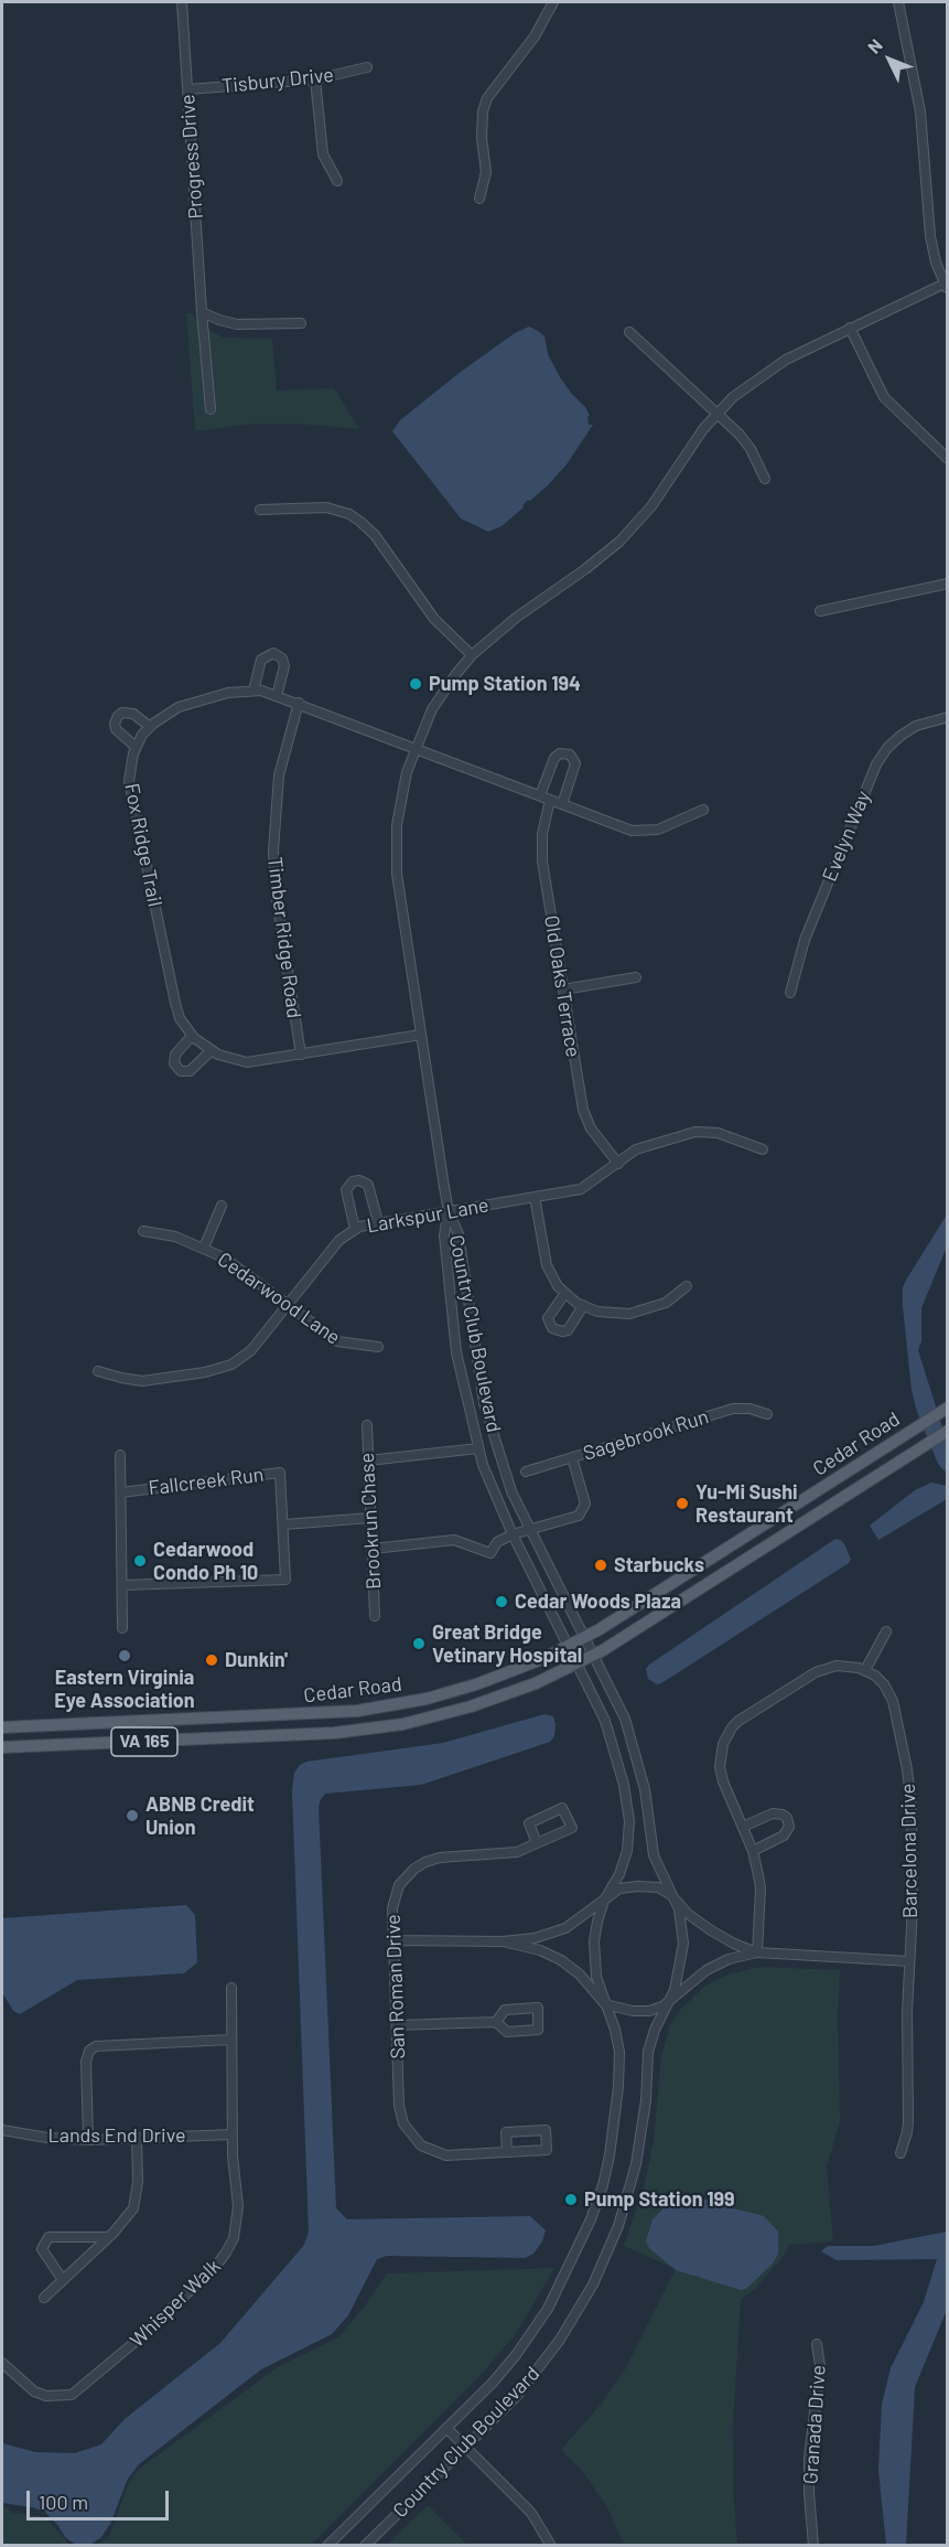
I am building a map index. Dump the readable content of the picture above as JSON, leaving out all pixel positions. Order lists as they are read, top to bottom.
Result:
{
  "streets": {
    "main road": ["Cedar Road", "VA 165"],
    "street": [
      "Tisbury Drive",
      "Progress Drive",
      "Evelyn Way",
      "Fox Ridge Trail",
      "Timber Ridge Road",
      "Old Oaks Terrace",
      "Larkspur Lane",
      "Cedarwood Lane",
      "Country Club Boulevard",
      "Sagebrook Run",
      "Fallcreek Run",
      "Brookrun Chase",
      "Barcelona Drive",
      "San Roman Drive",
      "Lands End Drive",
      "Whisper Walk",
      "Granada Drive"
    ]
  },
  "crossings": [
    ["Tisbury Drive", "Progress Drive"],
    ["Fox Ridge Trail", "Timber Ridge Road"],
    ["Fox Ridge Trail", "Old Oaks Terrace"],
    ["Fox Ridge Trail", "Country Club Boulevard"],
    ["Old Oaks Terrace", "Larkspur Lane"],
    ["Larkspur Lane", "Cedarwood Lane"],
    ["Larkspur Lane", "Country Club Boulevard"],
    ["Country Club Boulevard", "Cedar Road"],
    ["Lands End Drive", "Whisper Walk"]
  ],
  "places": [
    "Pump Station 194",
    "Yu-Mi Sushi Restaurant",
    "Cedarwood Condo Ph 10",
    "Starbucks",
    "Cedar Woods Plaza",
    "Great Bridge Vetinary Hospital",
    "Eastern Virginia Eye Association",
    "Dunkin'",
    "ABNB Credit Union",
    "Pump Station 199"
  ],
  "scale_bar": "100 m",
  "north": "top left"
}
